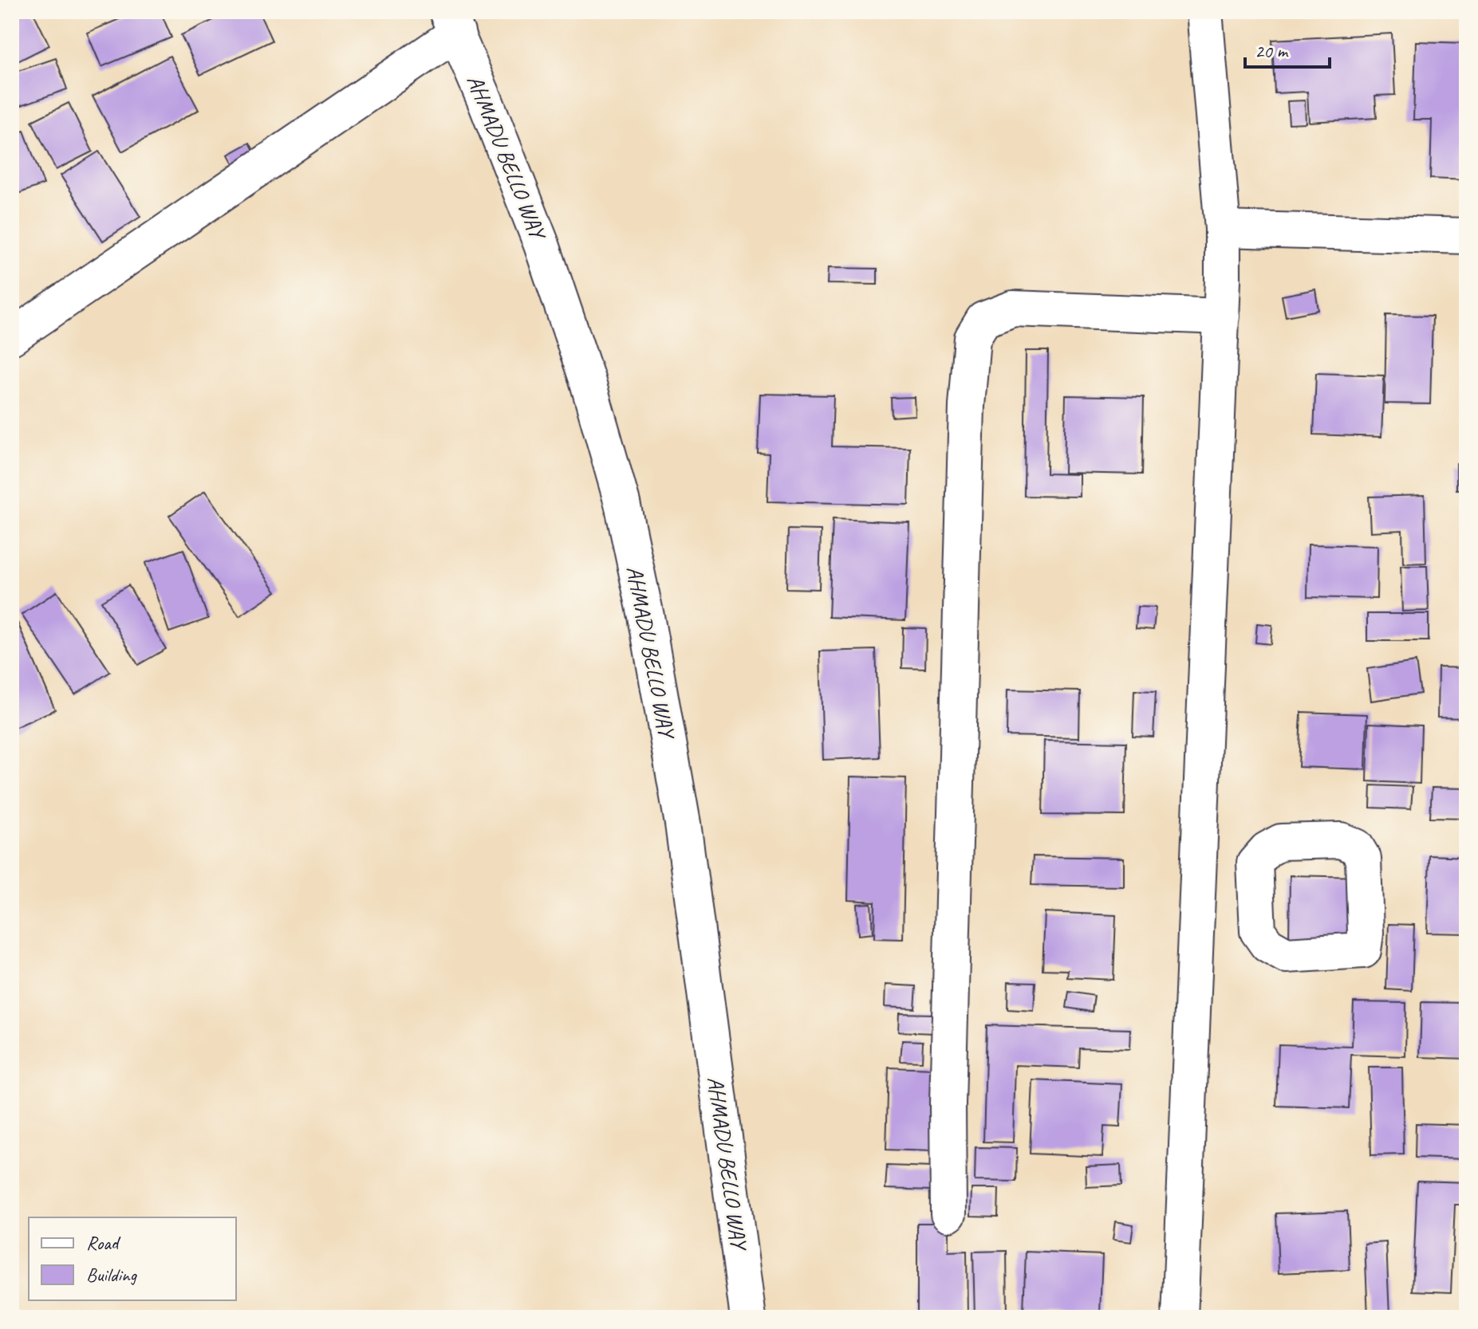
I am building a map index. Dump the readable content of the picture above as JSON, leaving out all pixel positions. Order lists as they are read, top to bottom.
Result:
{
  "streets": {
    "street": ["AHMADU BELLO WAY"]
  },
  "legend": ["Road", "Building"],
  "scale_bar": "20 m"
}
